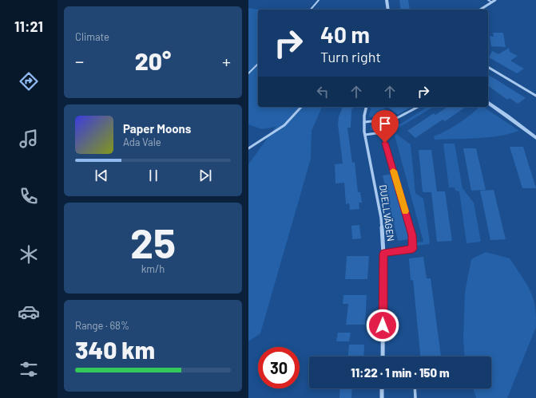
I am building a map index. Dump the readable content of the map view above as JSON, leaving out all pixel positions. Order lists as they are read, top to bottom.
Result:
{
  "streets": {
    "street": ["DUELLVÄGEN"]
  },
  "page": {
    "tabs": "11:21",
    "tile": [
      "Climate",
      ["25", "km/h"],
      ["Range · 68%", "340 km"]
    ],
    "turn": ["40 m", "Turn right"],
    "heat": ["−", "20°", "+"],
    "song": ["Paper Moons", "Ada Vale"],
    "limit": "30",
    "trip": "11:22 · 1 min · 150 m"
  }
}
